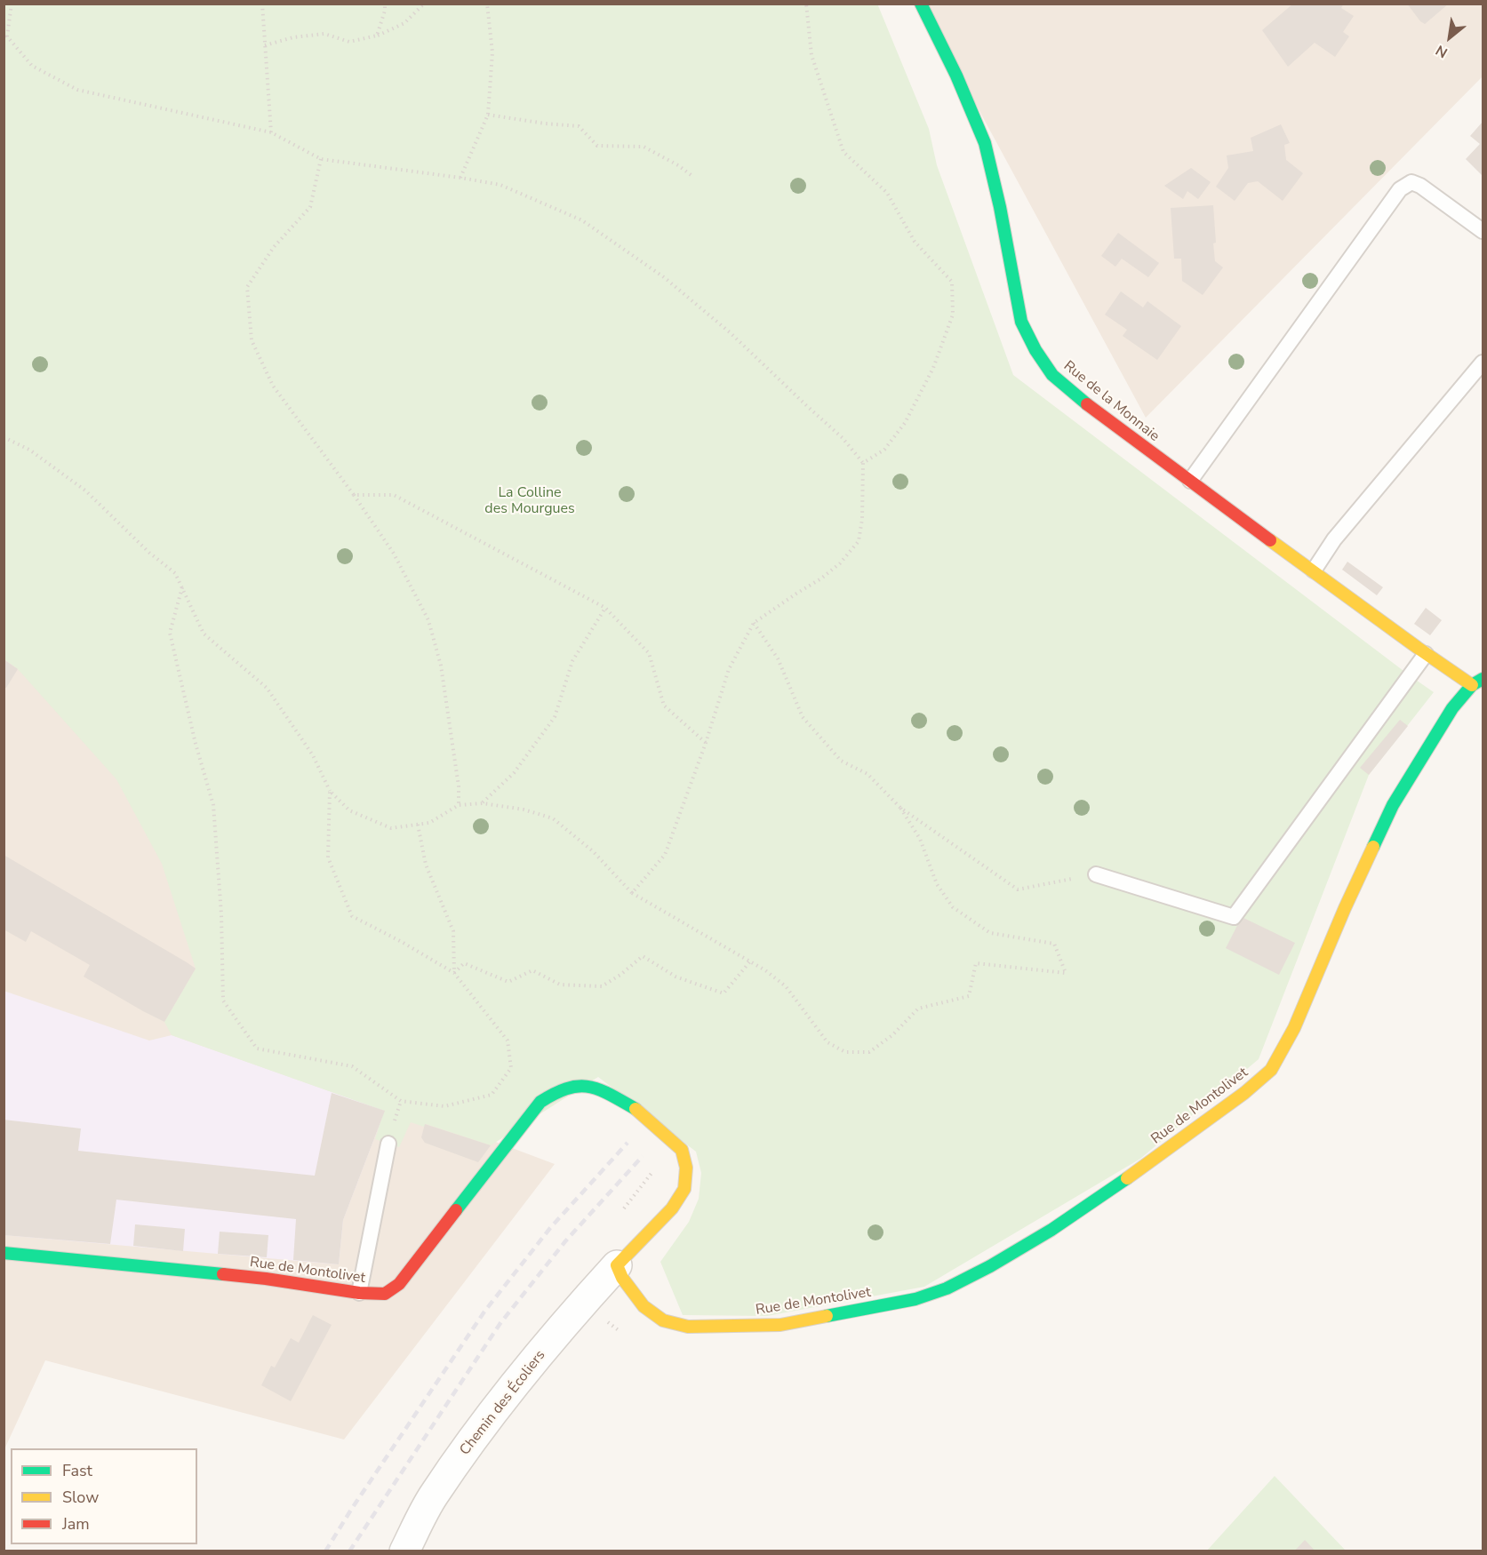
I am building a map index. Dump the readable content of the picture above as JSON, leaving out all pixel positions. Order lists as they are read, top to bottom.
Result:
{
  "streets": {
    "street": ["Rue de la Monnaie", "Rue de Montolivet", "Chemin des Écoliers"]
  },
  "crossings": [
    ["Rue de la Monnaie", "Rue de Montolivet"],
    ["Rue de Montolivet", "Chemin des Écoliers"]
  ],
  "parks": ["La Colline des Mourgues"],
  "legend": ["Fast", "Slow", "Jam"],
  "north": "bottom left"
}
